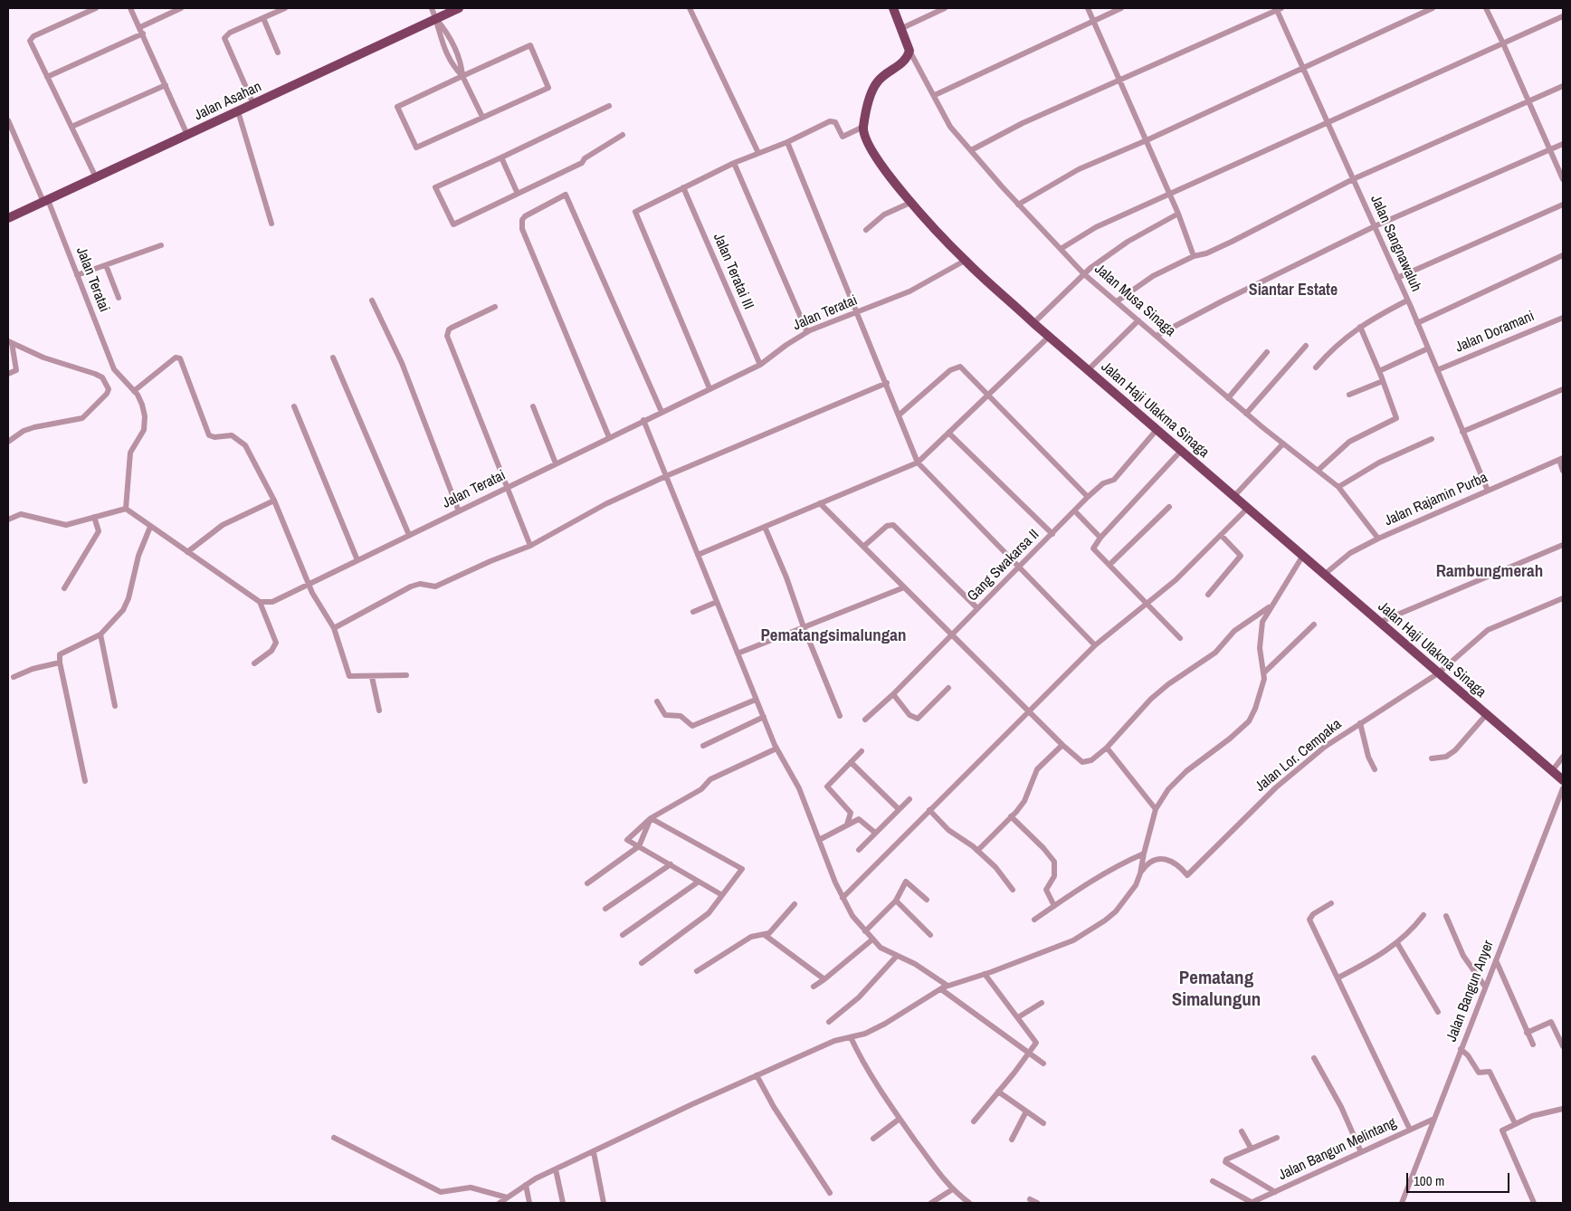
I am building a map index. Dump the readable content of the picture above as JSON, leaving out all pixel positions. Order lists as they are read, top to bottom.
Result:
{
  "streets": {
    "main road": ["Jalan Asahan", "Jalan Haji Ulakma Sinaga"],
    "street": [
      "Jalan Sangnawaluh",
      "Jalan Teratai III",
      "Jalan Teratai",
      "Jalan Musa Sinaga",
      "Jalan Doramani",
      "Jalan Rajamin Purba",
      "Gang Swakarsa II",
      "Jalan Lor. Cempaka",
      "Jalan Bangun Anyer",
      "Jalan Bangun Melintang"
    ]
  },
  "crossings": [
    ["Jalan Asahan", "Jalan Teratai"],
    ["Jalan Sangnawaluh", "Jalan Doramani"],
    ["Jalan Sangnawaluh", "Jalan Rajamin Purba"],
    ["Jalan Teratai III", "Jalan Teratai"],
    ["Jalan Teratai", "Jalan Haji Ulakma Sinaga"],
    ["Jalan Musa Sinaga", "Jalan Haji Ulakma Sinaga"],
    ["Jalan Musa Sinaga", "Jalan Rajamin Purba"],
    ["Jalan Haji Ulakma Sinaga", "Jalan Rajamin Purba"],
    ["Jalan Haji Ulakma Sinaga", "Gang Swakarsa II"],
    ["Jalan Haji Ulakma Sinaga", "Jalan Lor. Cempaka"],
    ["Jalan Bangun Anyer", "Jalan Bangun Melintang"]
  ],
  "districts": [
    "Siantar Estate",
    "Rambungmerah",
    "Pematangsimalungan",
    "Pematang Simalungun"
  ],
  "scale_bar": "100 m"
}
